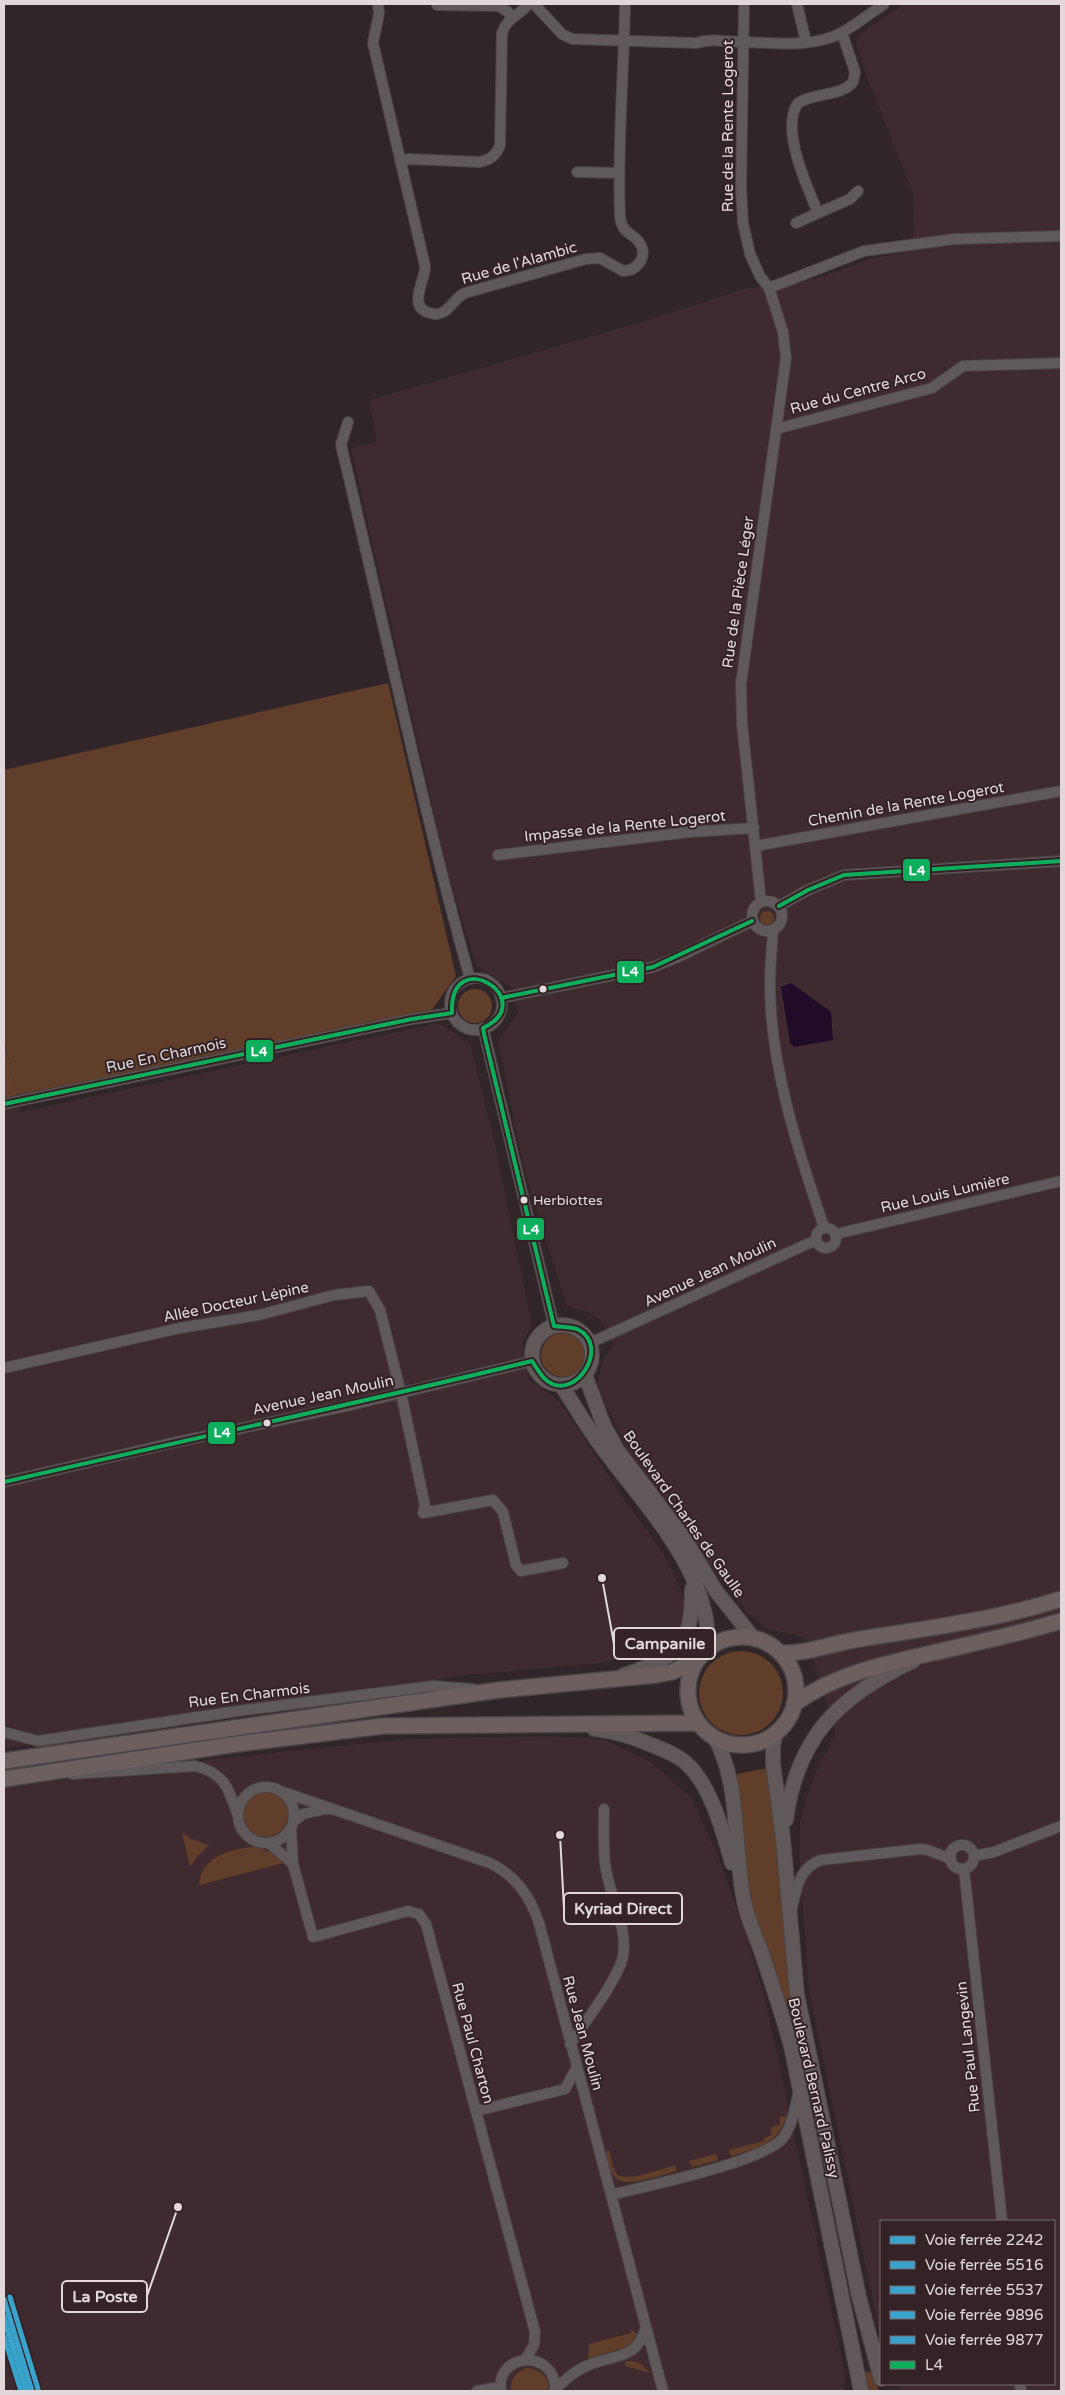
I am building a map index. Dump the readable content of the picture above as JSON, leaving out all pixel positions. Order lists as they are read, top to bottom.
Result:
{
  "streets": {
    "main road": ["Boulevard Charles de Gaulle", "Boulevard Bernard Palissy"],
    "street": [
      "Rue de la Rente Logerot",
      "Rue de l'Alambic",
      "Rue du Centre Arco",
      "Rue de la Pièce Léger",
      "Chemin de la Rente Logerot",
      "Impasse de la Rente Logerot",
      "Rue En Charmois",
      "Rue Louis Lumière",
      "Avenue Jean Moulin",
      "Allée Docteur Lépine",
      "Rue Jean Moulin",
      "Rue Paul Charton",
      "Rue Paul Langevin"
    ]
  },
  "crossings": [
    ["Rue de la Rente Logerot", "Rue de la Pièce Léger"],
    ["Rue du Centre Arco", "Rue de la Pièce Léger"],
    ["Rue de la Pièce Léger", "Chemin de la Rente Logerot"],
    ["Rue de la Pièce Léger", "Impasse de la Rente Logerot"],
    ["Rue Louis Lumière", "Avenue Jean Moulin"],
    ["Avenue Jean Moulin", "Allée Docteur Lépine"],
    ["Avenue Jean Moulin", "Boulevard Charles de Gaulle"],
    ["Boulevard Charles de Gaulle", "Boulevard Bernard Palissy"],
    ["Rue Jean Moulin", "Rue Paul Charton"]
  ],
  "places": [
    "Herbiottes",
    "Campanile",
    "Kyriad Direct",
    "La Poste"
  ],
  "lines": [
    "transit line L4",
    "rail line 9896",
    "rail line 2242",
    "rail line 5537",
    "rail line 5516",
    "rail line 9877"
  ],
  "legend": [
    "Voie ferrée 2242",
    "Voie ferrée 5516",
    "Voie ferrée 5537",
    "Voie ferrée 9896",
    "Voie ferrée 9877",
    "L4"
  ]
}
